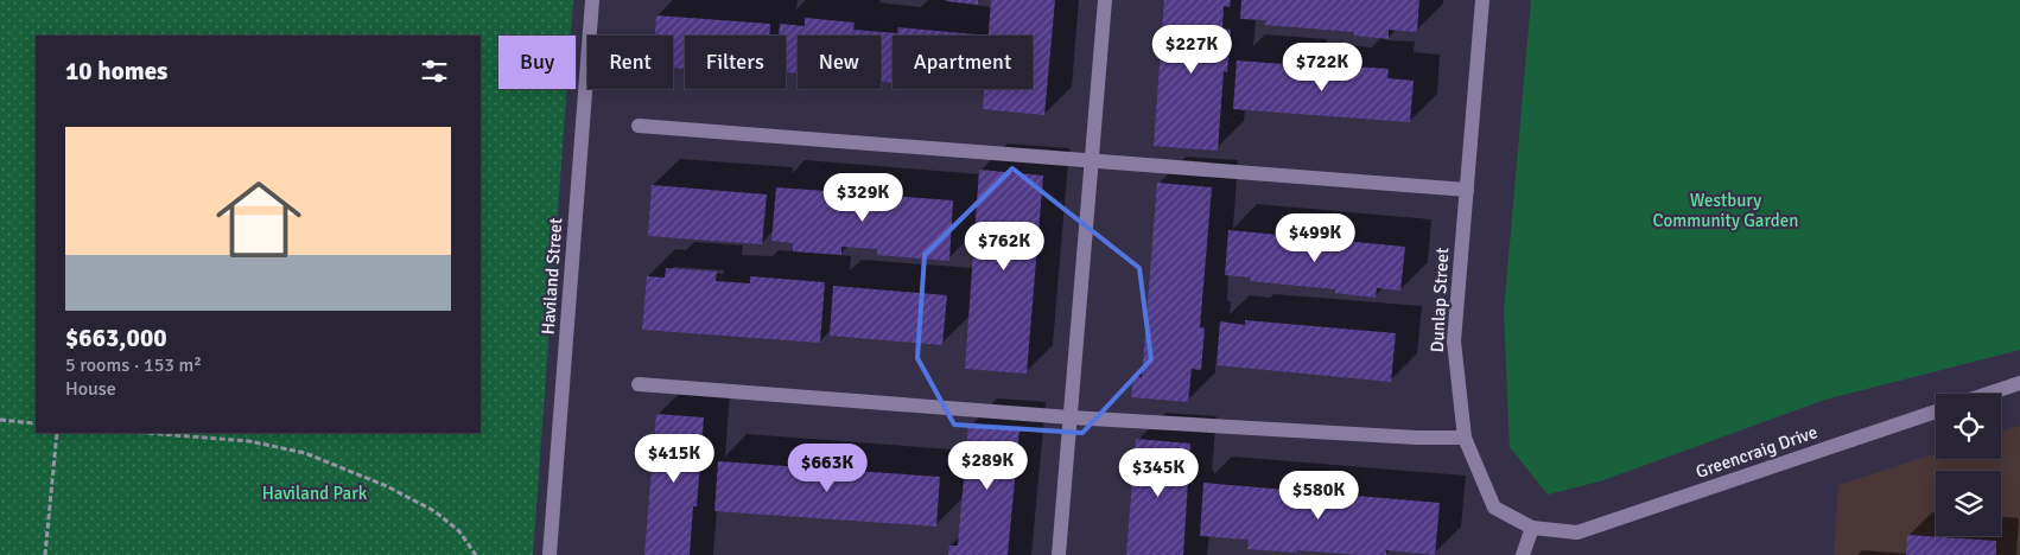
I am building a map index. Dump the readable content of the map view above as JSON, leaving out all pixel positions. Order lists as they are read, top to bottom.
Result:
{
  "streets": {
    "street": ["Haviland Street", "Dunlap Street", "Greencraig Drive"]
  },
  "crossings": [
    ["Dunlap Street", "Greencraig Drive"]
  ],
  "parks": ["Westbury Community Garden", "Haviland Park"],
  "page": {
    "price": [
      "$227K",
      "$722K",
      "$329K",
      "$499K",
      "$762K",
      "$415K",
      "$289K",
      "$663K",
      "$345K",
      "$580K"
    ],
    "chip": [
      "Buy",
      "Rent",
      "Filters",
      "New",
      "Apartment"
    ],
    "heading": "10 homes",
    "list": [
      {
        "name": "$663,000",
        "note": "5 rooms · 153 m² · House"
      }
    ]
  }
}
